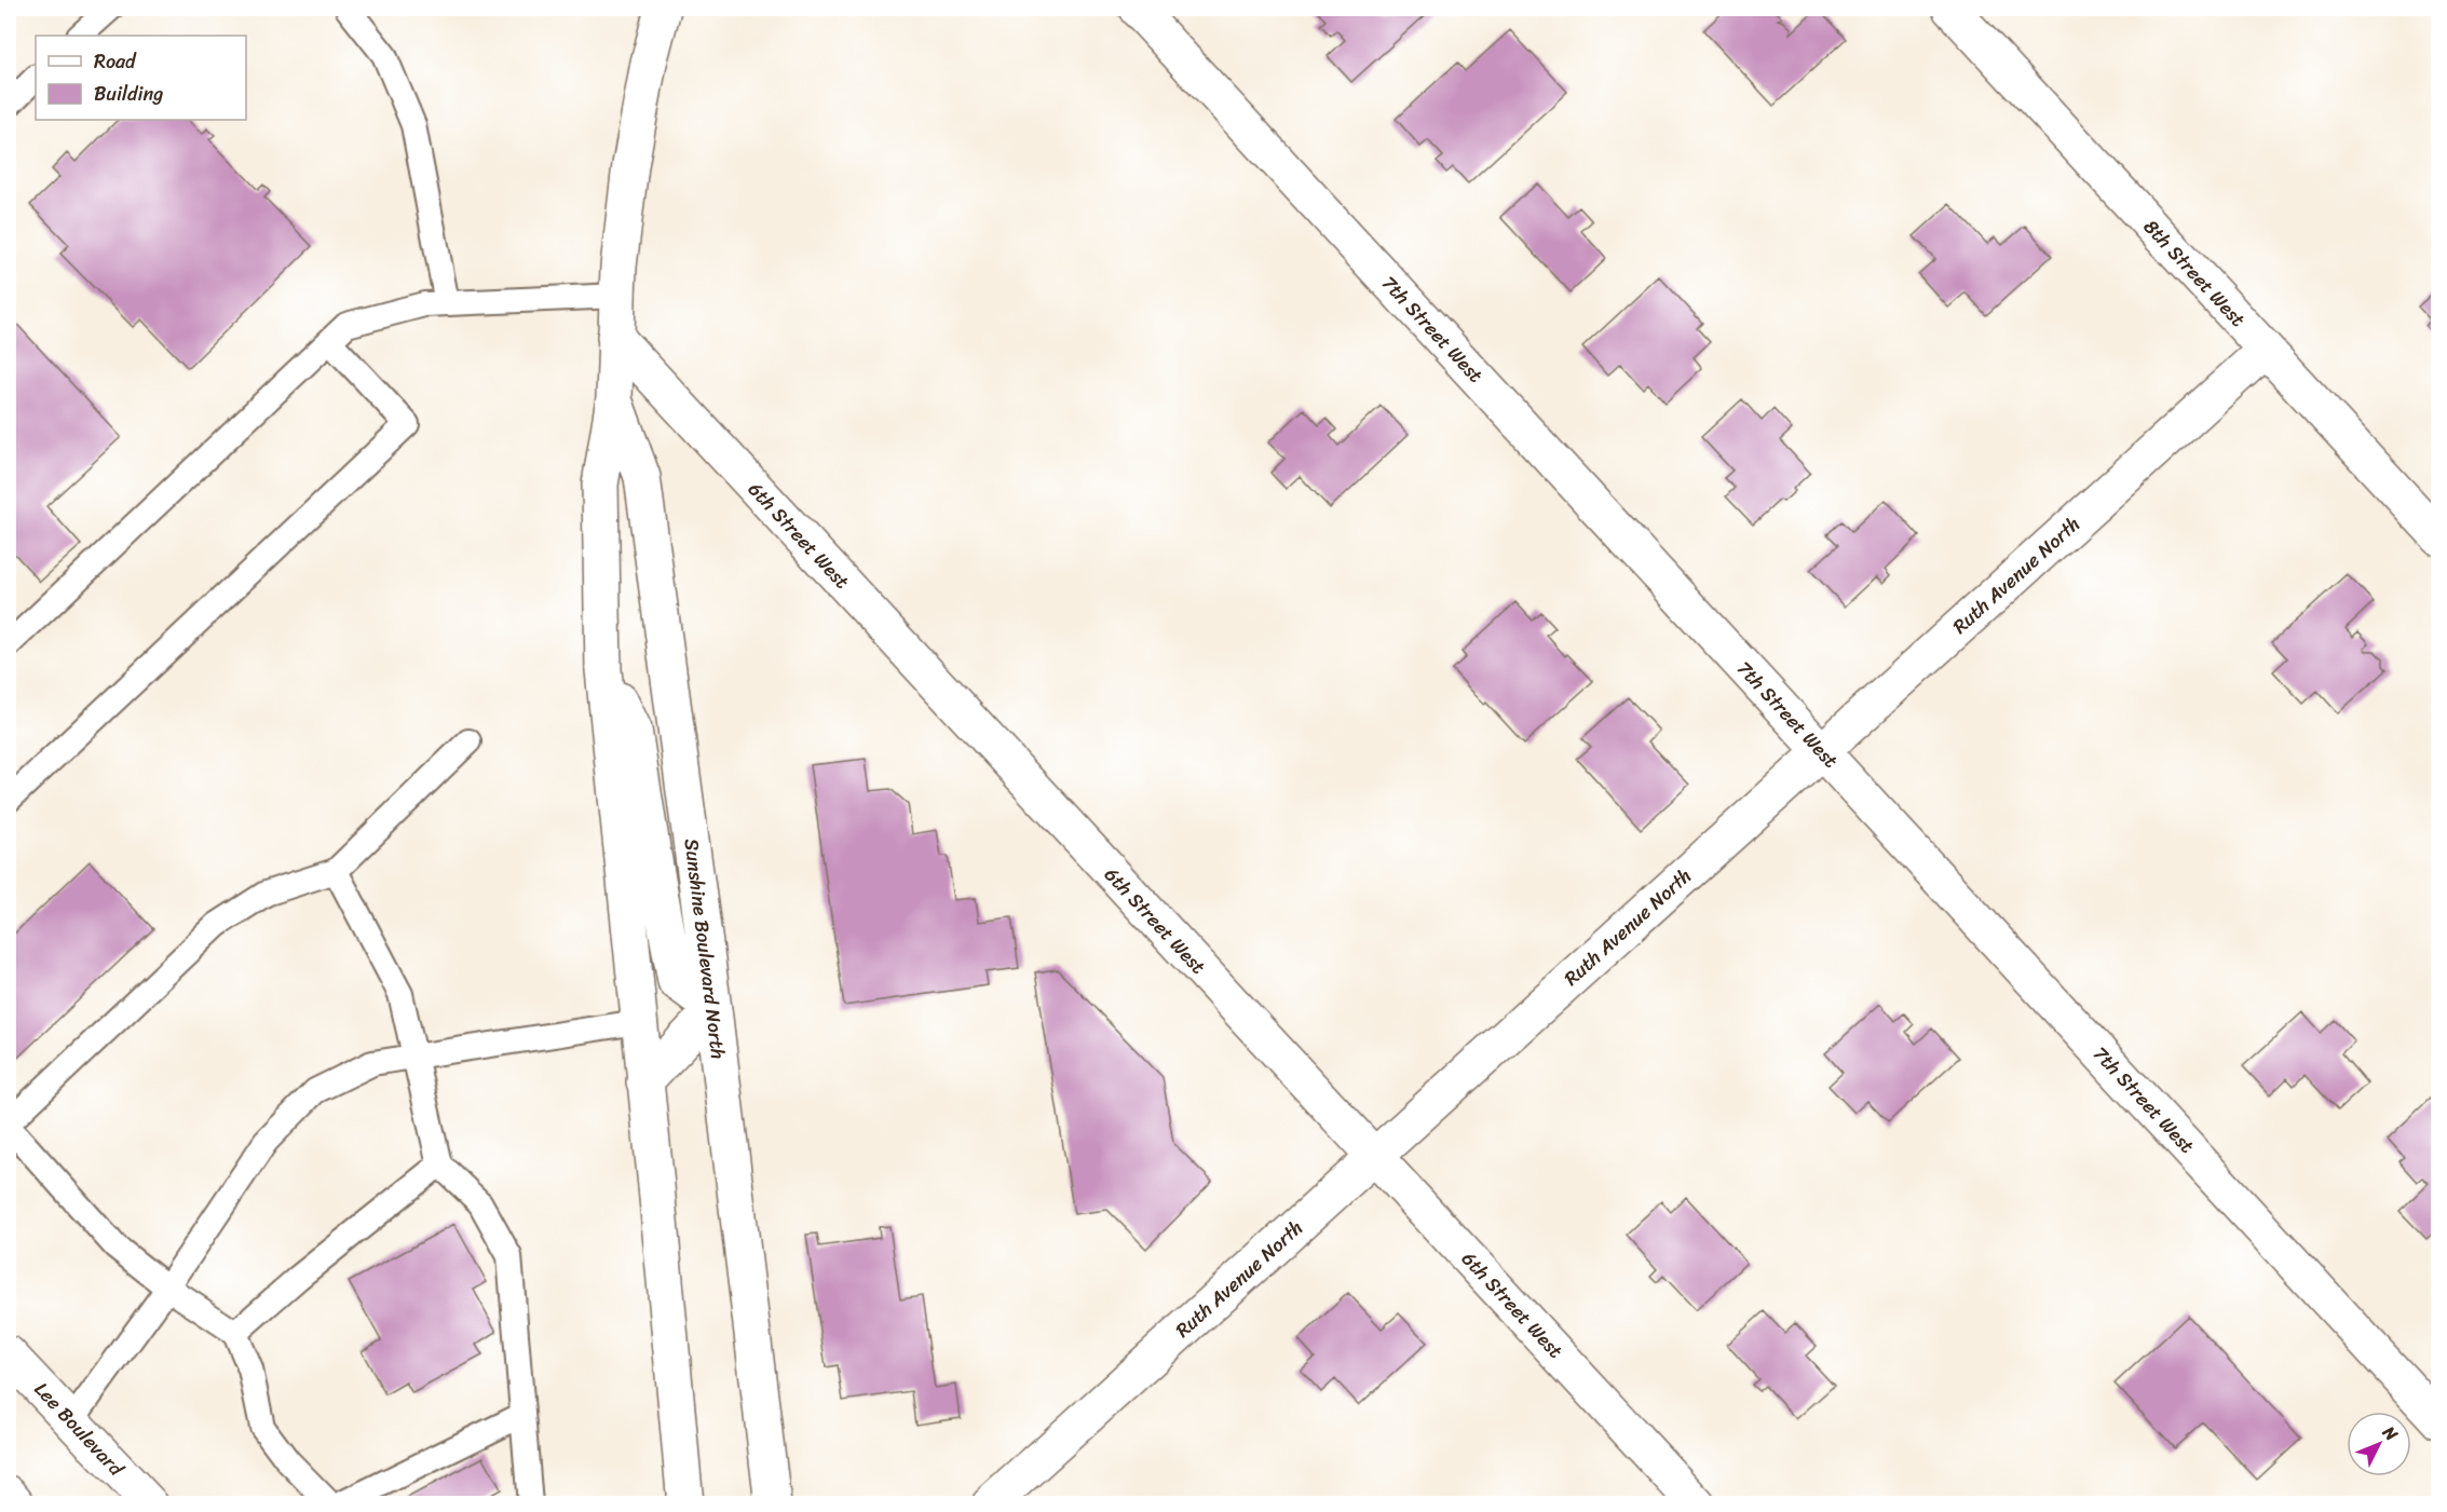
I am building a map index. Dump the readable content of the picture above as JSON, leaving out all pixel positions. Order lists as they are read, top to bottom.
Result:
{
  "streets": {
    "street": [
      "8th Street West",
      "7th Street West",
      "6th Street West",
      "Ruth Avenue North",
      "Sunshine Boulevard North",
      "Lee Boulevard"
    ]
  },
  "crossings": [
    ["8th Street West", "Ruth Avenue North"],
    ["7th Street West", "Ruth Avenue North"],
    ["6th Street West", "Ruth Avenue North"],
    ["6th Street West", "Sunshine Boulevard North"]
  ],
  "legend": ["Road", "Building"],
  "north": "top right"
}
